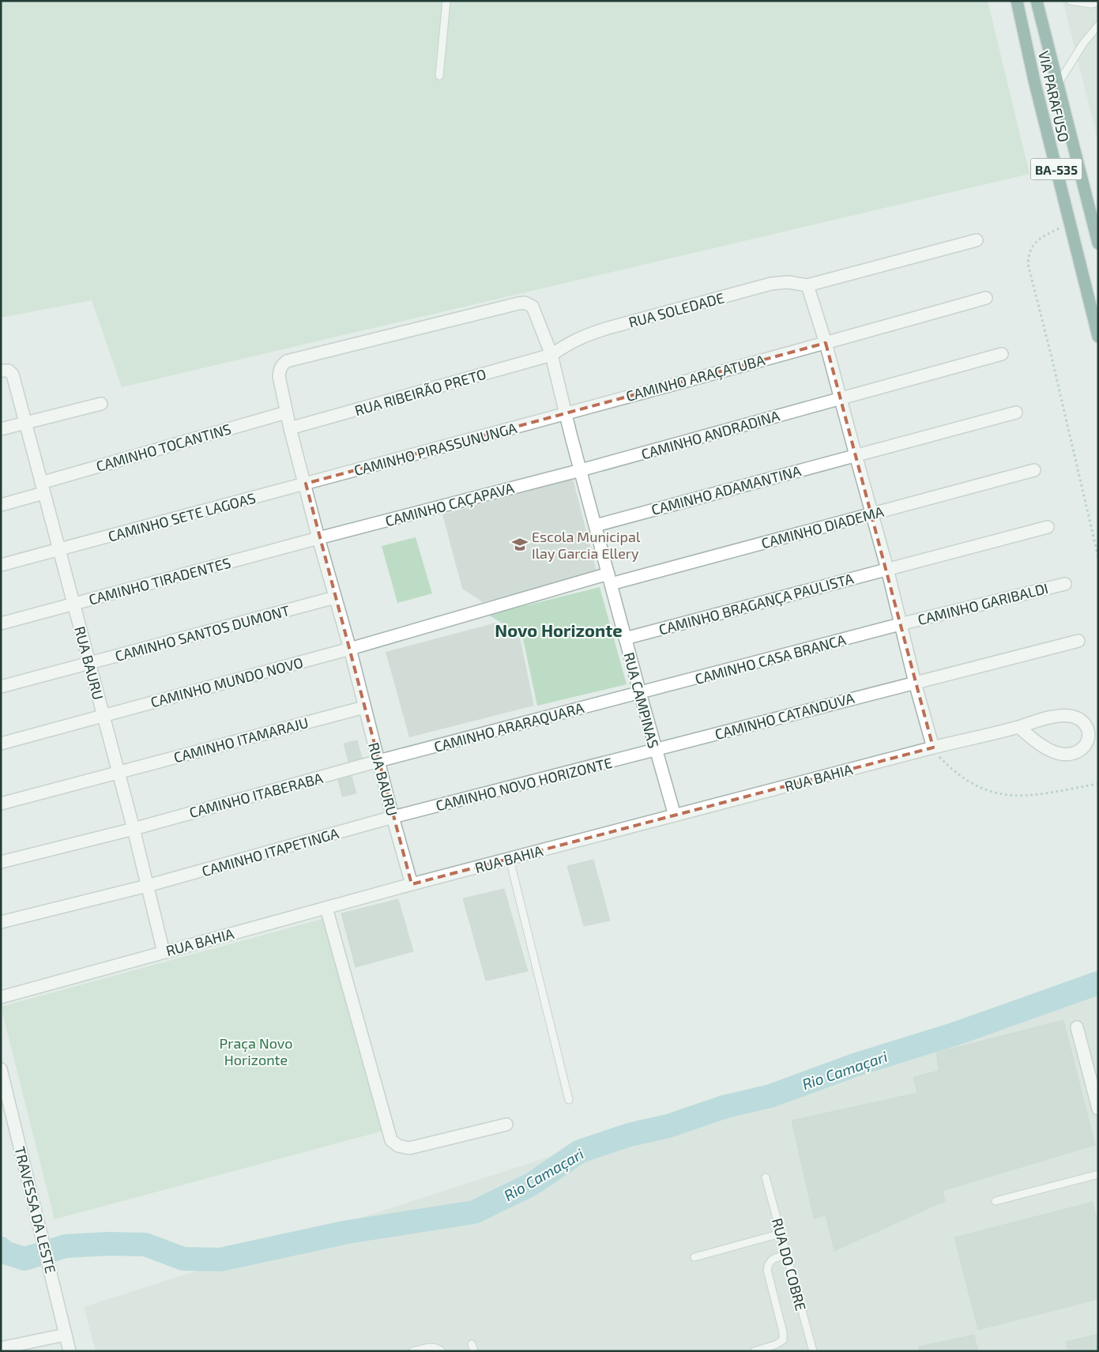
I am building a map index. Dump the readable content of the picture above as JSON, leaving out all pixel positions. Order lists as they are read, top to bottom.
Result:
{
  "streets": {
    "highway": ["VIA PARAFUSO", "BA-535"],
    "street": [
      "RUA SOLEDADE",
      "CAMINHO ARAÇATUBA",
      "RUA RIBEIRÃO PRETO",
      "CAMINHO ANDRADINA",
      "CAMINHO TOCANTINS",
      "CAMINHO PIRASSUNUNGA",
      "CAMINHO ADAMANTINA",
      "CAMINHO CAÇAPAVA",
      "CAMINHO SETE LAGOAS",
      "CAMINHO DIADEMA",
      "CAMINHO TIRADENTES",
      "CAMINHO BRAGANÇA PAULISTA",
      "CAMINHO GARIBALDI",
      "CAMINHO SANTOS DUMONT",
      "CAMINHO CASA BRANCA",
      "RUA BAURU",
      "CAMINHO MUNDO NOVO",
      "RUA CAMPINAS",
      "CAMINHO CATANDUVA",
      "CAMINHO ARARAQUARA",
      "CAMINHO ITAMARAJU",
      "RUA BAHIA",
      "CAMINHO NOVO HORIZONTE",
      "CAMINHO ITABERABA",
      "CAMINHO ITAPETINGA",
      "TRAVESSA DA LESTE"
    ],
    "lane": ["RUA DO COBRE"]
  },
  "crossings": [
    ["RUA SOLEDADE", "RUA RIBEIRÃO PRETO"],
    ["RUA SOLEDADE", "RUA CAMPINAS"],
    ["CAMINHO ARAÇATUBA", "CAMINHO PIRASSUNUNGA"],
    ["CAMINHO ARAÇATUBA", "RUA CAMPINAS"],
    ["RUA RIBEIRÃO PRETO", "RUA BAURU"],
    ["RUA RIBEIRÃO PRETO", "RUA CAMPINAS"],
    ["CAMINHO ANDRADINA", "CAMINHO CAÇAPAVA"],
    ["CAMINHO ANDRADINA", "RUA CAMPINAS"],
    ["CAMINHO TOCANTINS", "RUA BAURU"],
    ["CAMINHO PIRASSUNUNGA", "CAMINHO SETE LAGOAS"],
    ["CAMINHO PIRASSUNUNGA", "RUA BAURU"],
    ["CAMINHO PIRASSUNUNGA", "RUA CAMPINAS"],
    ["CAMINHO ADAMANTINA", "RUA CAMPINAS"],
    ["CAMINHO CAÇAPAVA", "CAMINHO TIRADENTES"],
    ["CAMINHO CAÇAPAVA", "RUA BAURU"],
    ["CAMINHO CAÇAPAVA", "RUA CAMPINAS"],
    ["CAMINHO SETE LAGOAS", "RUA BAURU"],
    ["CAMINHO DIADEMA", "RUA BAURU"],
    ["CAMINHO DIADEMA", "CAMINHO MUNDO NOVO"],
    ["CAMINHO DIADEMA", "RUA CAMPINAS"],
    ["CAMINHO TIRADENTES", "RUA BAURU"],
    ["CAMINHO BRAGANÇA PAULISTA", "RUA CAMPINAS"],
    ["CAMINHO GARIBALDI", "CAMINHO CASA BRANCA"],
    ["CAMINHO SANTOS DUMONT", "RUA BAURU"],
    ["CAMINHO CASA BRANCA", "RUA CAMPINAS"],
    ["CAMINHO CASA BRANCA", "CAMINHO ARARAQUARA"],
    ["RUA BAURU", "CAMINHO MUNDO NOVO"],
    ["RUA BAURU", "RUA CAMPINAS"],
    ["RUA BAURU", "CAMINHO ARARAQUARA"],
    ["RUA BAURU", "CAMINHO ITAMARAJU"],
    ["RUA BAURU", "RUA BAHIA"],
    ["RUA BAURU", "CAMINHO NOVO HORIZONTE"],
    ["RUA BAURU", "CAMINHO ITABERABA"],
    ["RUA BAURU", "CAMINHO ITAPETINGA"],
    ["RUA CAMPINAS", "CAMINHO CATANDUVA"],
    ["RUA CAMPINAS", "CAMINHO ARARAQUARA"],
    ["RUA CAMPINAS", "RUA BAHIA"],
    ["RUA CAMPINAS", "CAMINHO NOVO HORIZONTE"],
    ["CAMINHO CATANDUVA", "CAMINHO NOVO HORIZONTE"],
    ["CAMINHO ARARAQUARA", "CAMINHO ITABERABA"],
    ["CAMINHO NOVO HORIZONTE", "CAMINHO ITAPETINGA"]
  ],
  "districts": ["Novo Horizonte"],
  "water": ["Rio Camaçari"],
  "parks": ["Praça Novo Horizonte"],
  "places": {
    "school or university": ["Escola Municipal Ilay Garcia Ellery"]
  }
}
